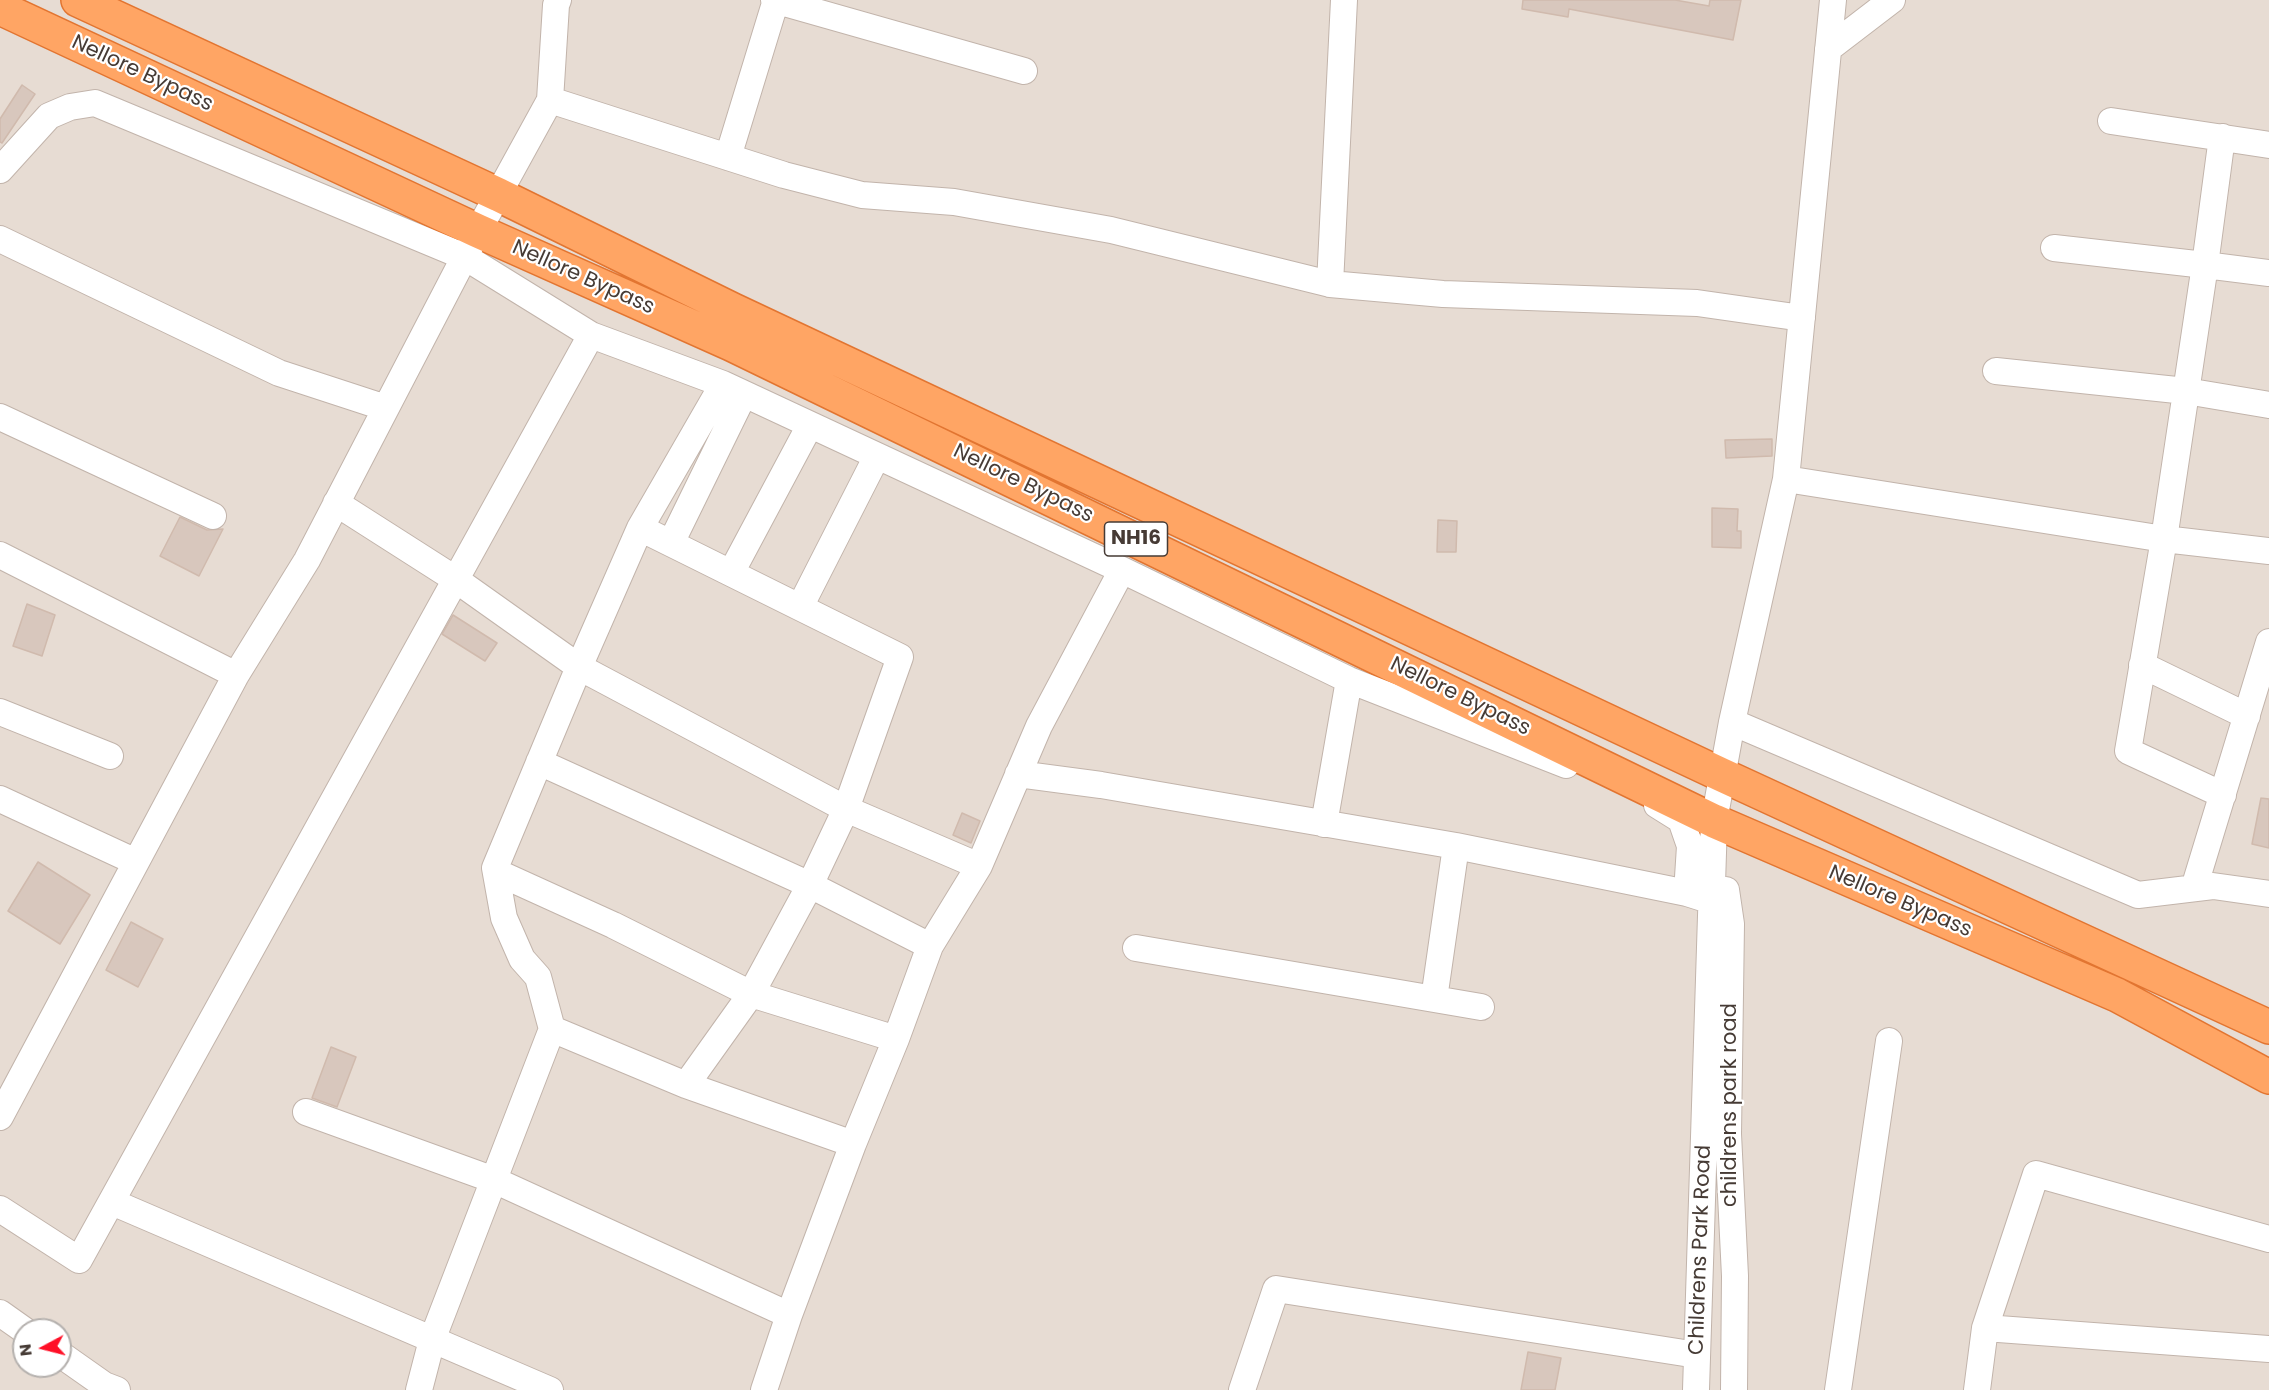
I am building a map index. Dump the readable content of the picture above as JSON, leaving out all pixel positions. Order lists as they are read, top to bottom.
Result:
{
  "streets": {
    "highway": ["Nellore Bypass", "NH16"],
    "street": ["childrens park road", "Childrens Park Road"]
  },
  "crossings": [
    ["Nellore Bypass", "childrens park road"],
    ["childrens park road", "Childrens Park Road"]
  ],
  "north": "left"
}
